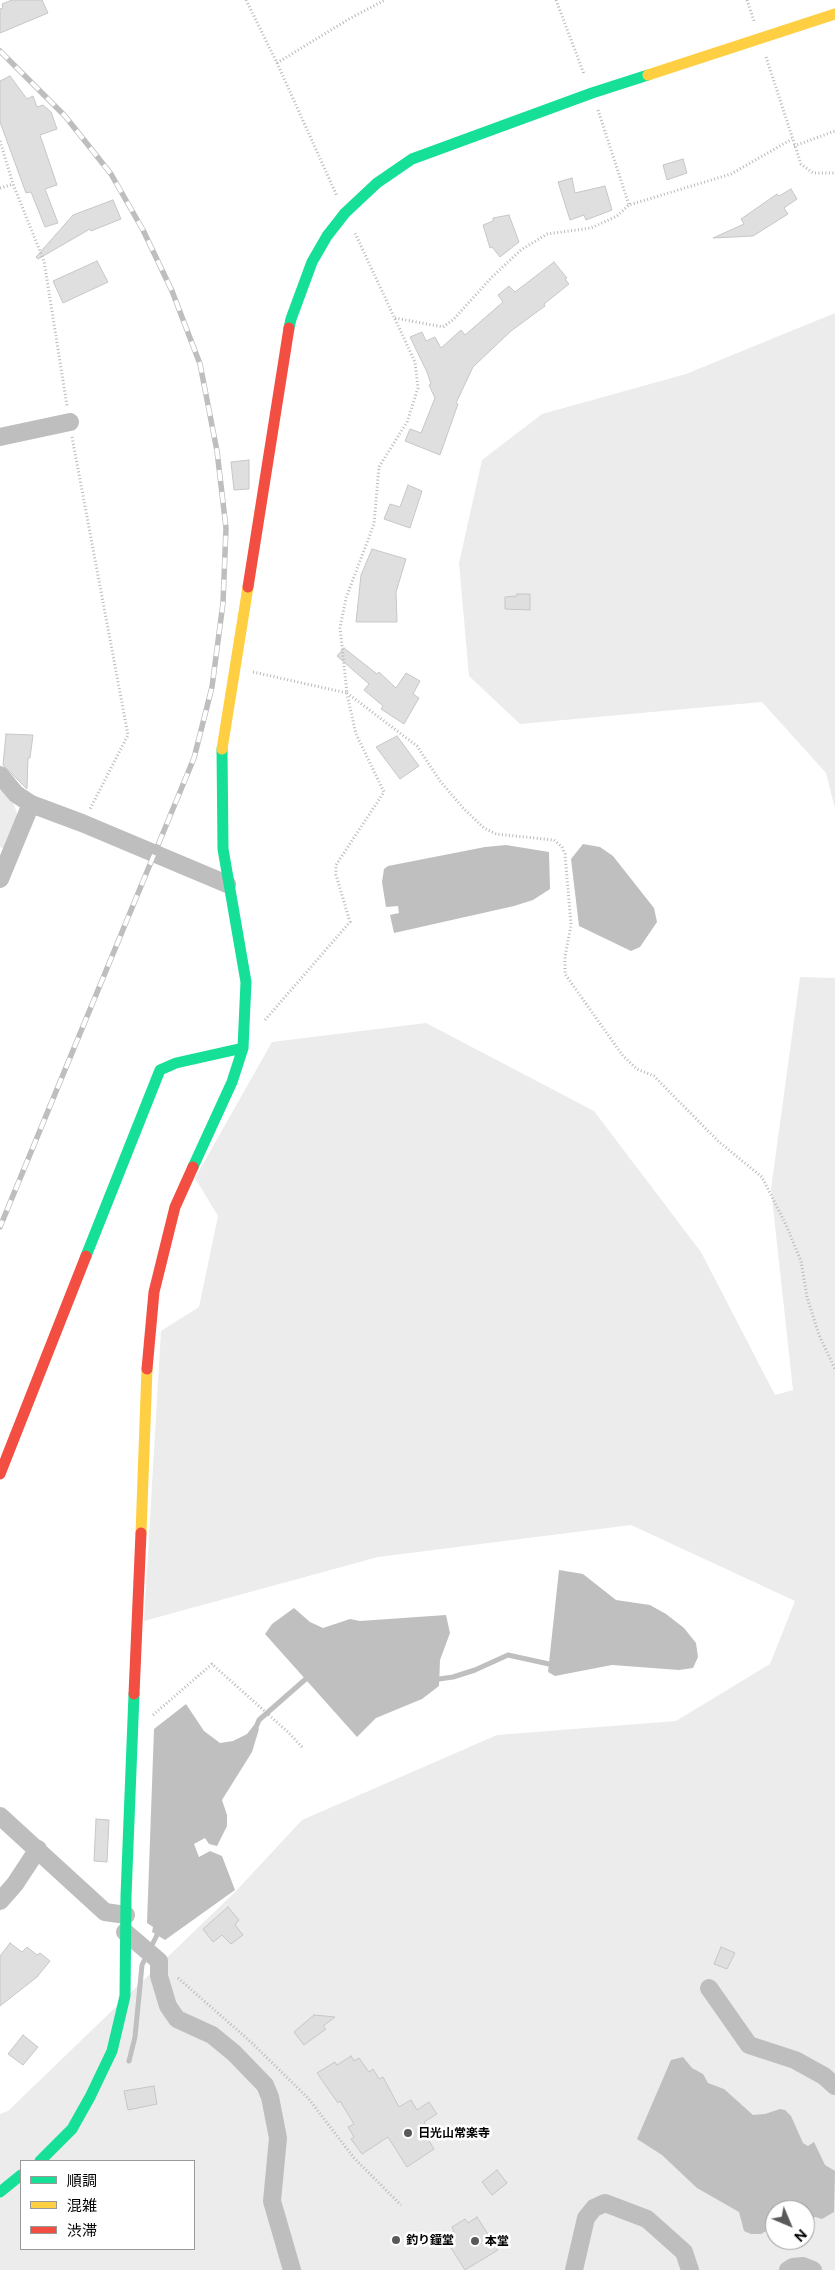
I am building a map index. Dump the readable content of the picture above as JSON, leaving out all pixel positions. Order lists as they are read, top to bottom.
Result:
{
  "places": ["日光山常楽寺", "釣り鐘堂", "本堂"],
  "legend": ["順調", "混雑", "渋滞"],
  "north": "bottom right"
}
